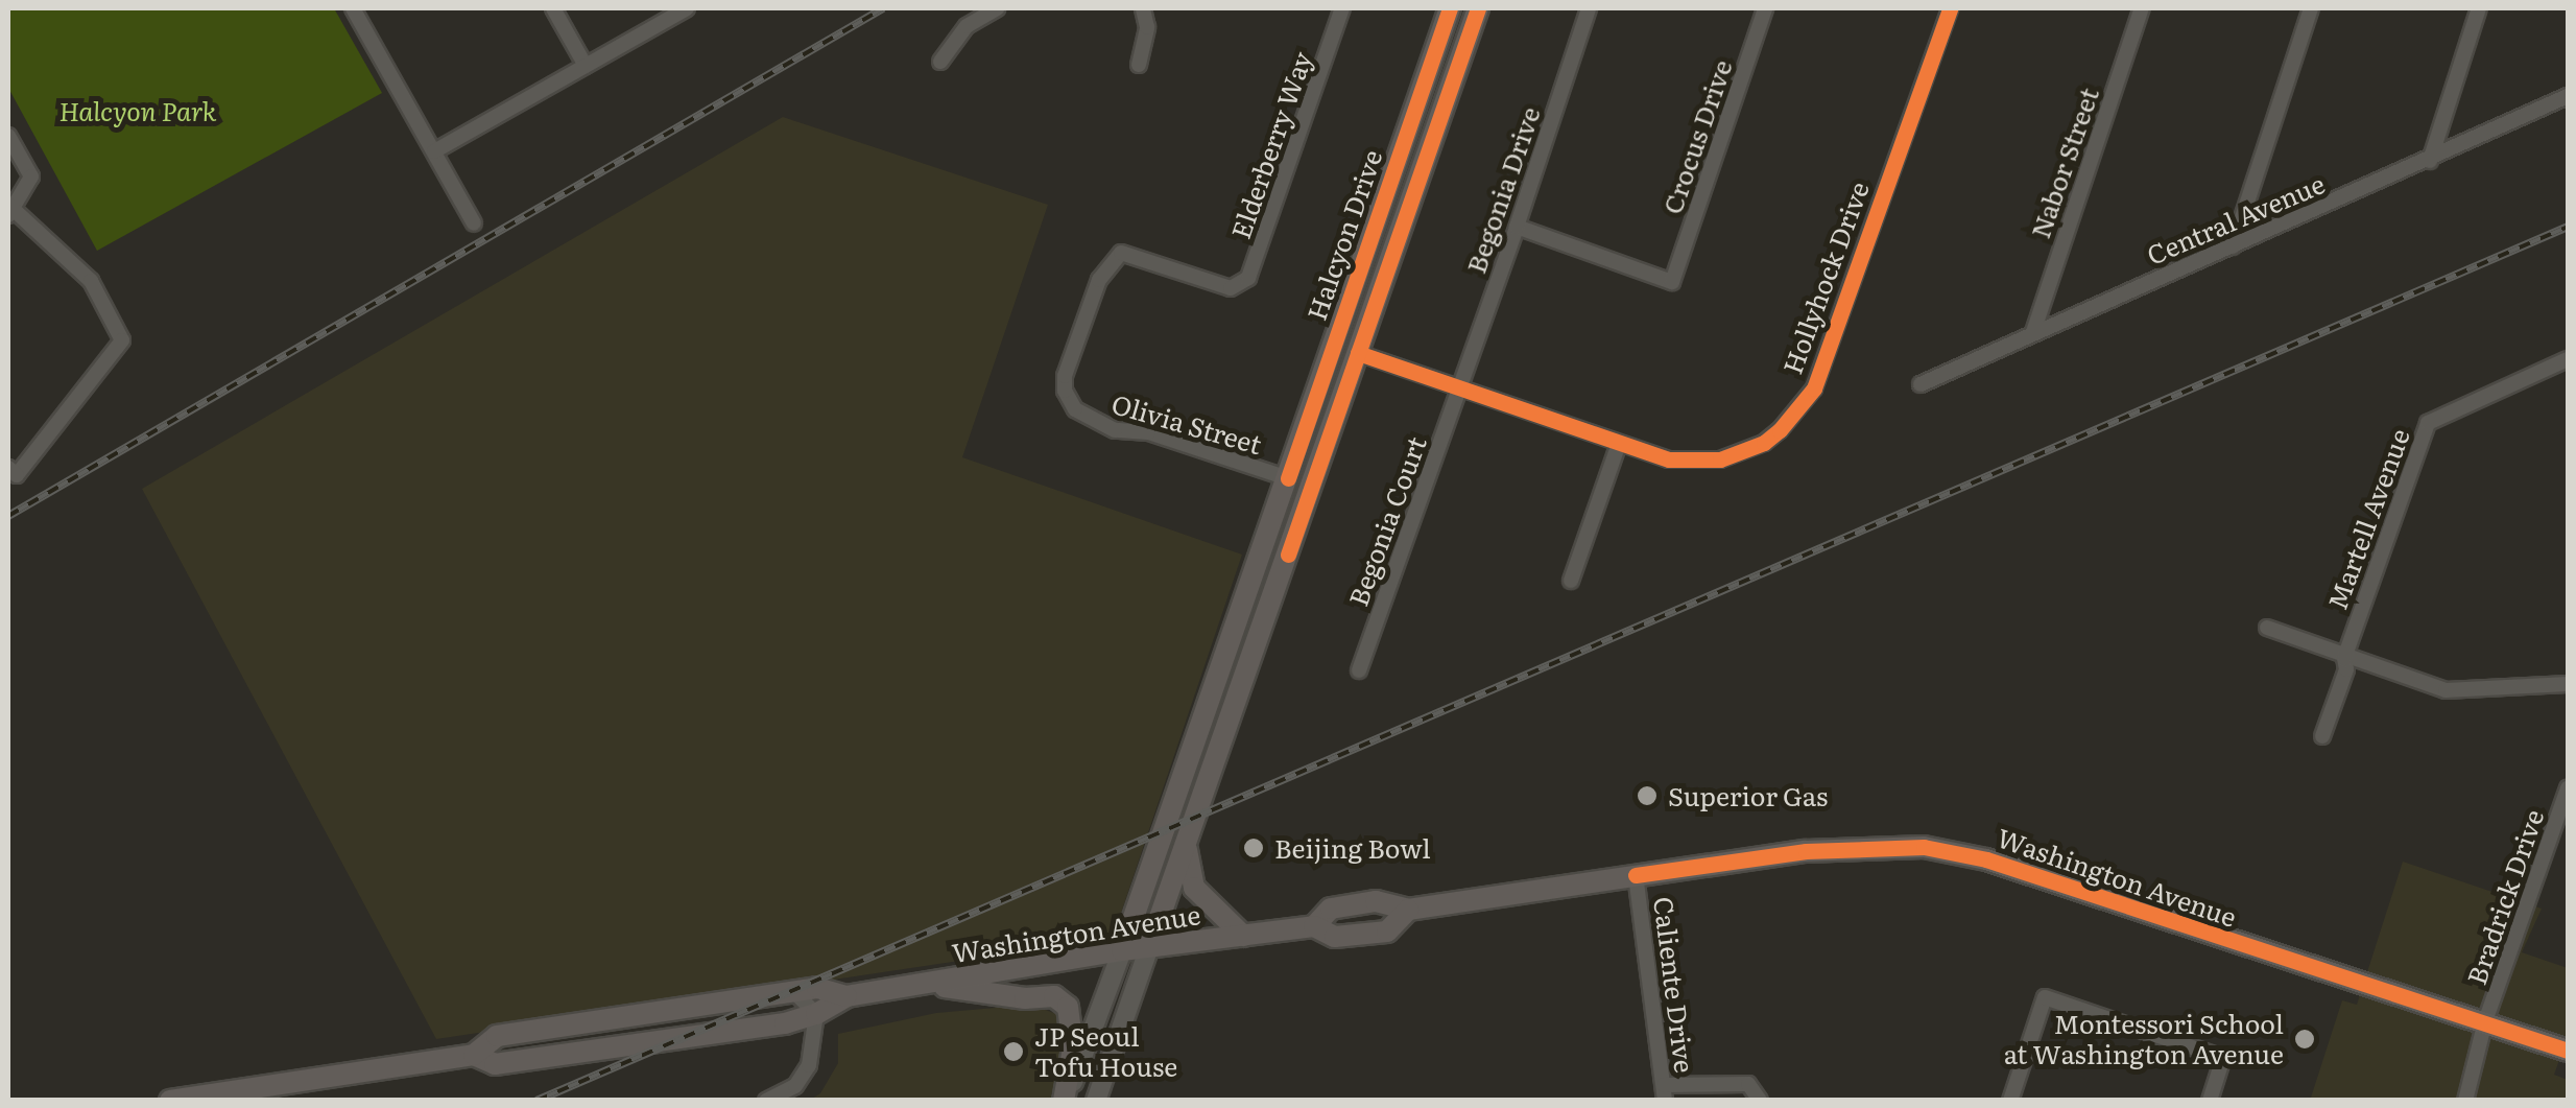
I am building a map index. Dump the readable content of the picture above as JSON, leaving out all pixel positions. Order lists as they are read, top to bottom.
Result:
{
  "streets": {
    "main road": ["Halcyon Drive", "Washington Avenue"],
    "street": [
      "Crocus Drive",
      "Elderberry Way",
      "Nabor Street",
      "Begonia Drive",
      "Central Avenue",
      "Hollyhock Drive",
      "Olivia Street",
      "Martell Avenue",
      "Begonia Court",
      "Bradrick Drive",
      "Caliente Drive"
    ]
  },
  "crossings": [
    ["Crocus Drive", "Begonia Drive"],
    ["Elderberry Way", "Olivia Street"],
    ["Nabor Street", "Central Avenue"],
    ["Begonia Drive", "Hollyhock Drive"],
    ["Begonia Drive", "Begonia Court"],
    ["Halcyon Drive", "Hollyhock Drive"],
    ["Halcyon Drive", "Olivia Street"],
    ["Halcyon Drive", "Washington Avenue"],
    ["Hollyhock Drive", "Begonia Court"],
    ["Washington Avenue", "Bradrick Drive"],
    ["Washington Avenue", "Caliente Drive"]
  ],
  "parks": ["Halcyon Park"],
  "places": [
    "Superior Gas",
    "Beijing Bowl",
    "Montessori School at Washington Avenue",
    "JP Seoul Tofu House"
  ]
}
